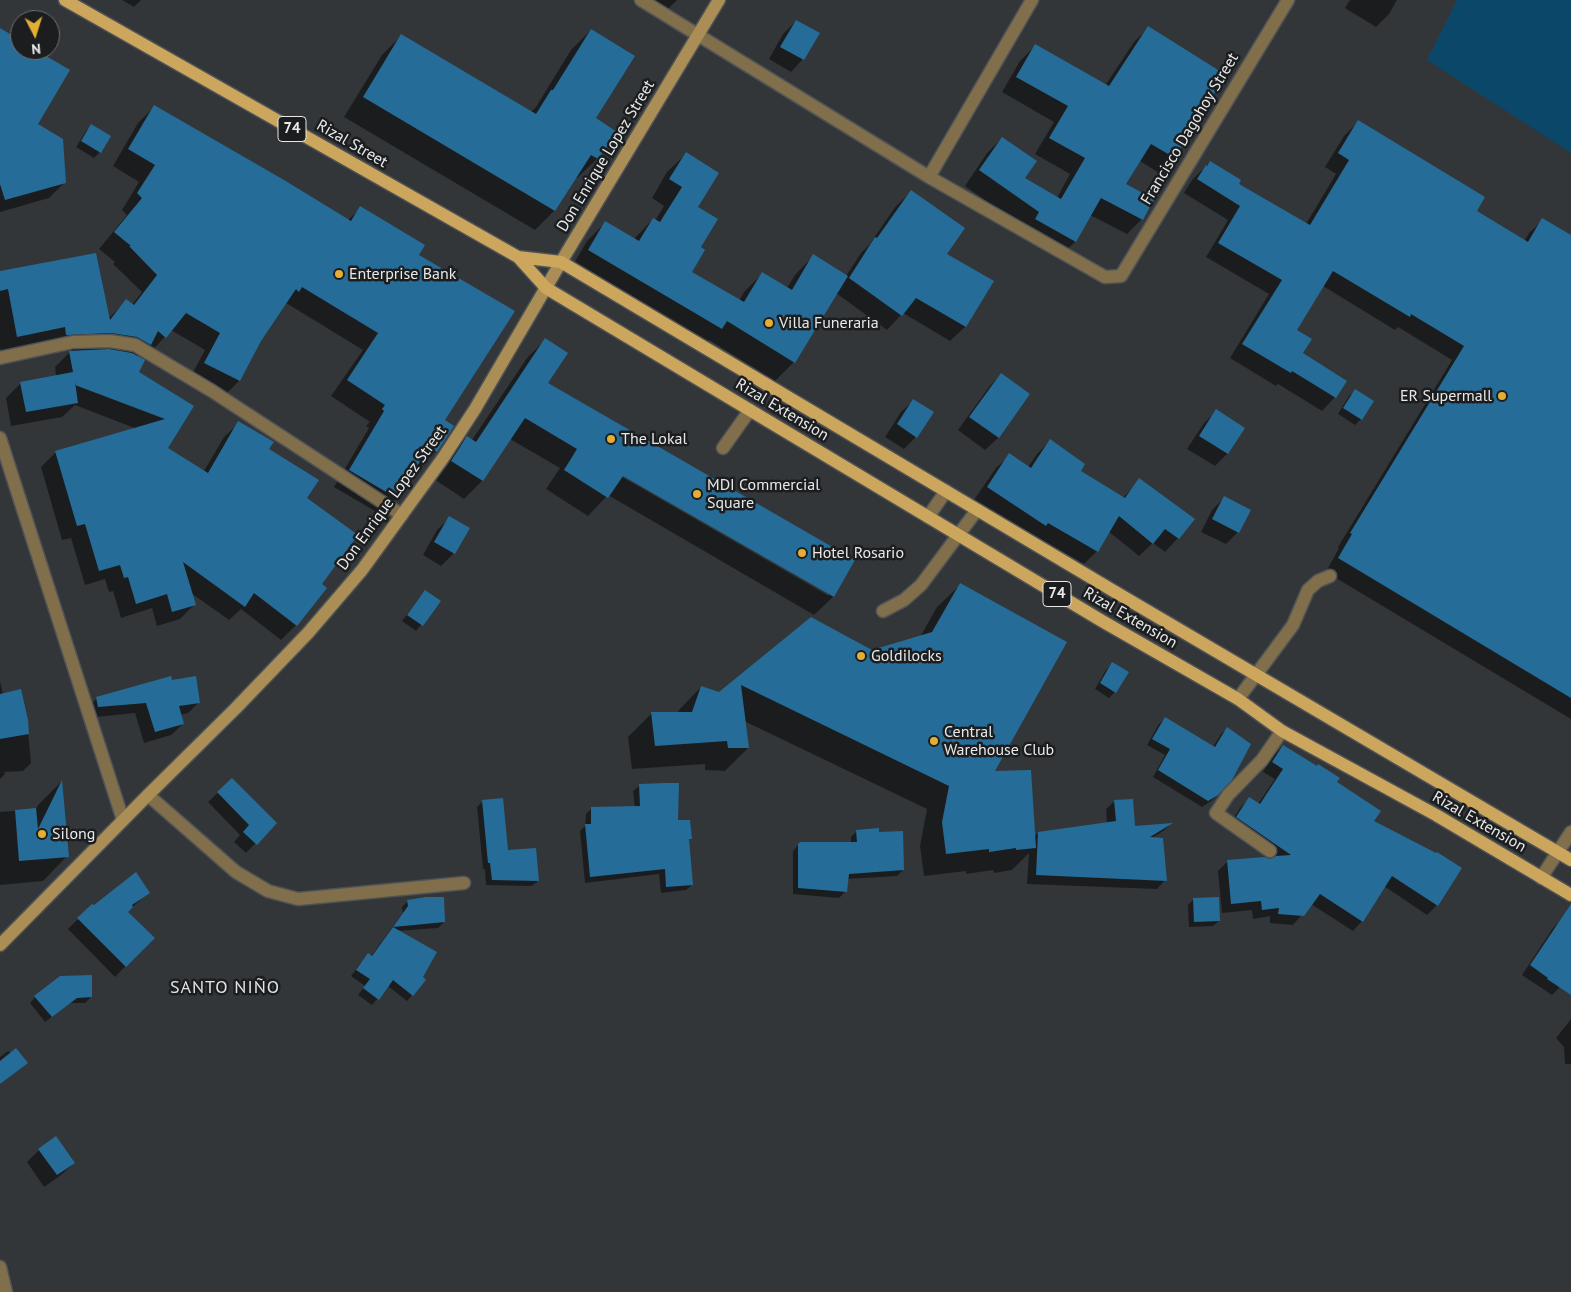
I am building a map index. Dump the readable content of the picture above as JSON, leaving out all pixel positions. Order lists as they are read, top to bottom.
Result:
{
  "streets": {
    "main road": ["74", "Rizal Street", "Rizal Extension"],
    "street": ["Francisco Dagohoy Street", "Don Enrique Lopez Street"]
  },
  "crossings": [
    ["Rizal Street", "Don Enrique Lopez Street"],
    ["Rizal Street", "Rizal Extension"],
    ["Don Enrique Lopez Street", "Rizal Extension"]
  ],
  "districts": ["SANTO NIÑO"],
  "places": [
    "Enterprise Bank",
    "Villa Funeraria",
    "ER Supermall",
    "The Lokal",
    "MDI Commercial Square",
    "Hotel Rosario",
    "Goldilocks",
    "Central Warehouse Club",
    "Silong"
  ],
  "north": "bottom"
}
